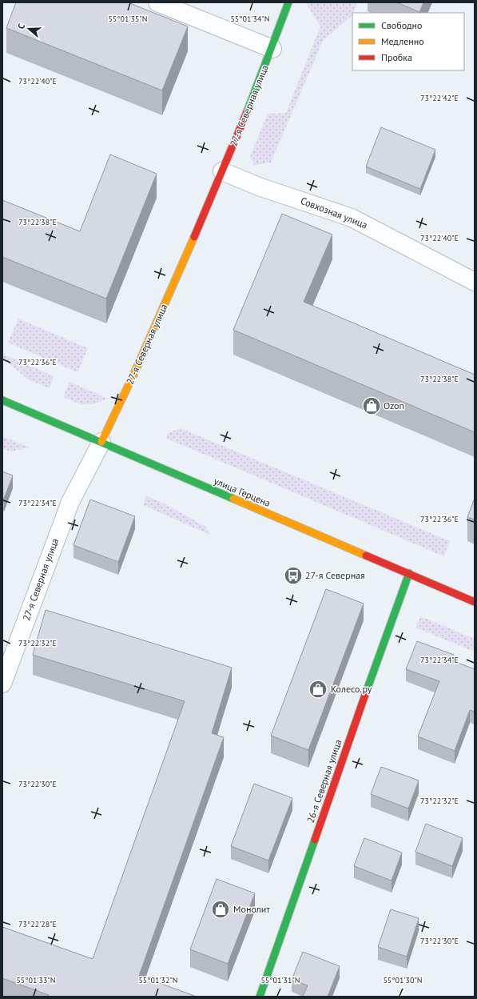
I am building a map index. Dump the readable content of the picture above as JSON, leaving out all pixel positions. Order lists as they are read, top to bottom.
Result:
{
  "streets": {
    "street": [
      "27-я Северная улица",
      "Совхозная улица",
      "улица Герцена",
      "26-я Северная улица"
    ]
  },
  "crossings": [
    ["27-я Северная улица", "Совхозная улица"],
    ["27-я Северная улица", "улица Герцена"],
    ["улица Герцена", "26-я Северная улица"]
  ],
  "places": {
    "shop": ["Ozon", "Колесо.ру", "Монолит"],
    "bus stop": ["27-я Северная"]
  },
  "legend": ["Свободно", "Медленно", "Пробка"],
  "north": "left",
  "coordinates": [
    "55°01'35\"N",
    "55°01'34\"N",
    "73°22'40\"E",
    "73°22'42\"E",
    "73°22'38\"E",
    "73°22'36\"E",
    "73°22'34\"E",
    "73°22'32\"E",
    "73°22'30\"E",
    "73°22'28\"E",
    "55°01'33\"N",
    "55°01'32\"N",
    "55°01'31\"N",
    "55°01'30\"N"
  ]
}
